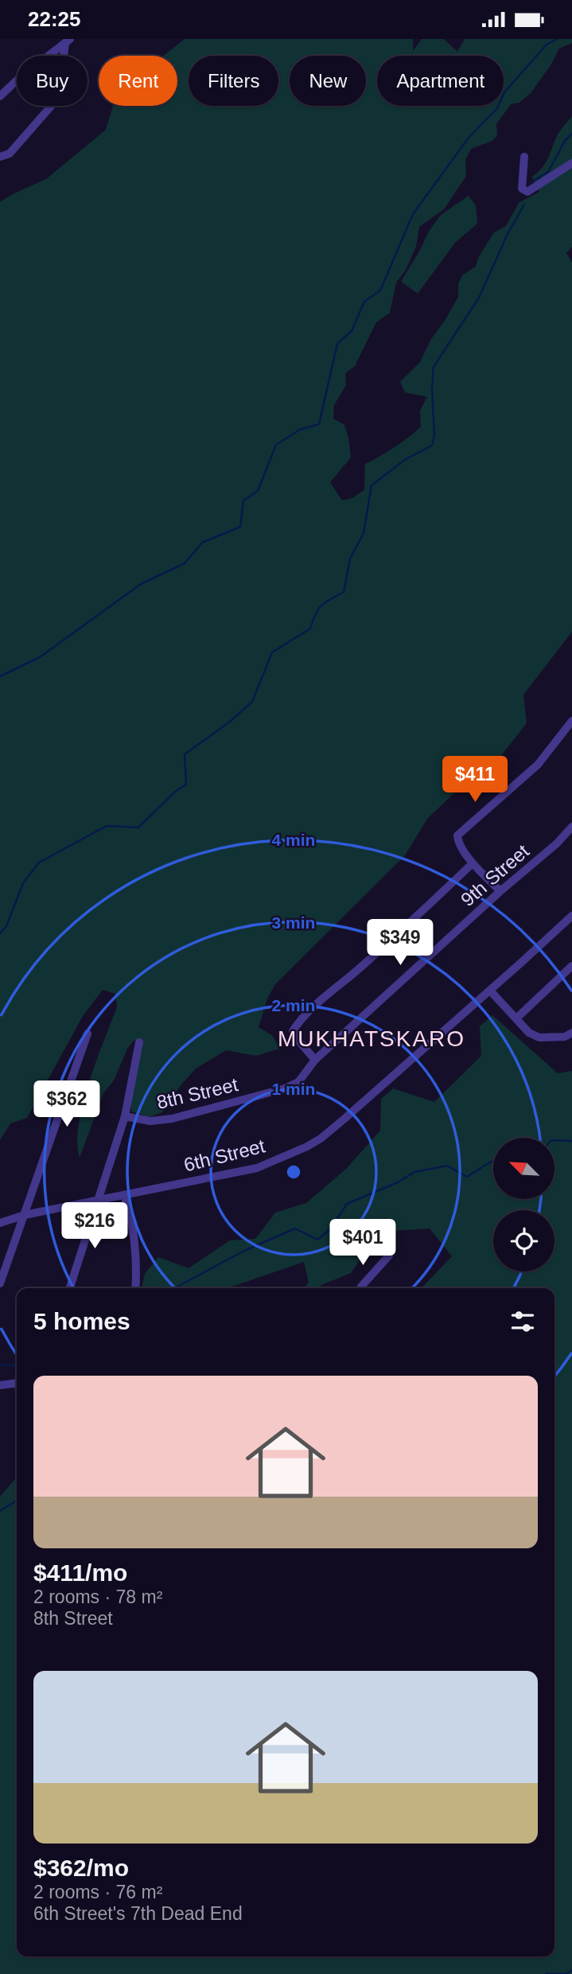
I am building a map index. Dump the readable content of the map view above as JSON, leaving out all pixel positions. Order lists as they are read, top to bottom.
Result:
{
  "streets": {
    "street": ["9th Street", "8th Street", "6th Street"]
  },
  "crossings": [
    ["9th Street", "8th Street"],
    ["8th Street", "6th Street"]
  ],
  "districts": ["MUKHATSKARO"],
  "north": "top left",
  "page": {
    "status": "22:25",
    "chip": [
      "Buy",
      "Rent",
      "Filters",
      "New",
      "Apartment"
    ],
    "price": [
      "$411",
      "$349",
      "$362",
      "$216",
      "$401"
    ],
    "heading": "5 homes",
    "list": [
      {
        "name": "$411/mo",
        "note": "2 rooms · 78 m² · 8th Street"
      },
      {
        "name": "$362/mo",
        "note": "2 rooms · 76 m² · 6th Street's 7th Dead End"
      }
    ]
  },
  "rings": [
    "4 min",
    "3 min",
    "2 min",
    "1 min"
  ]
}
